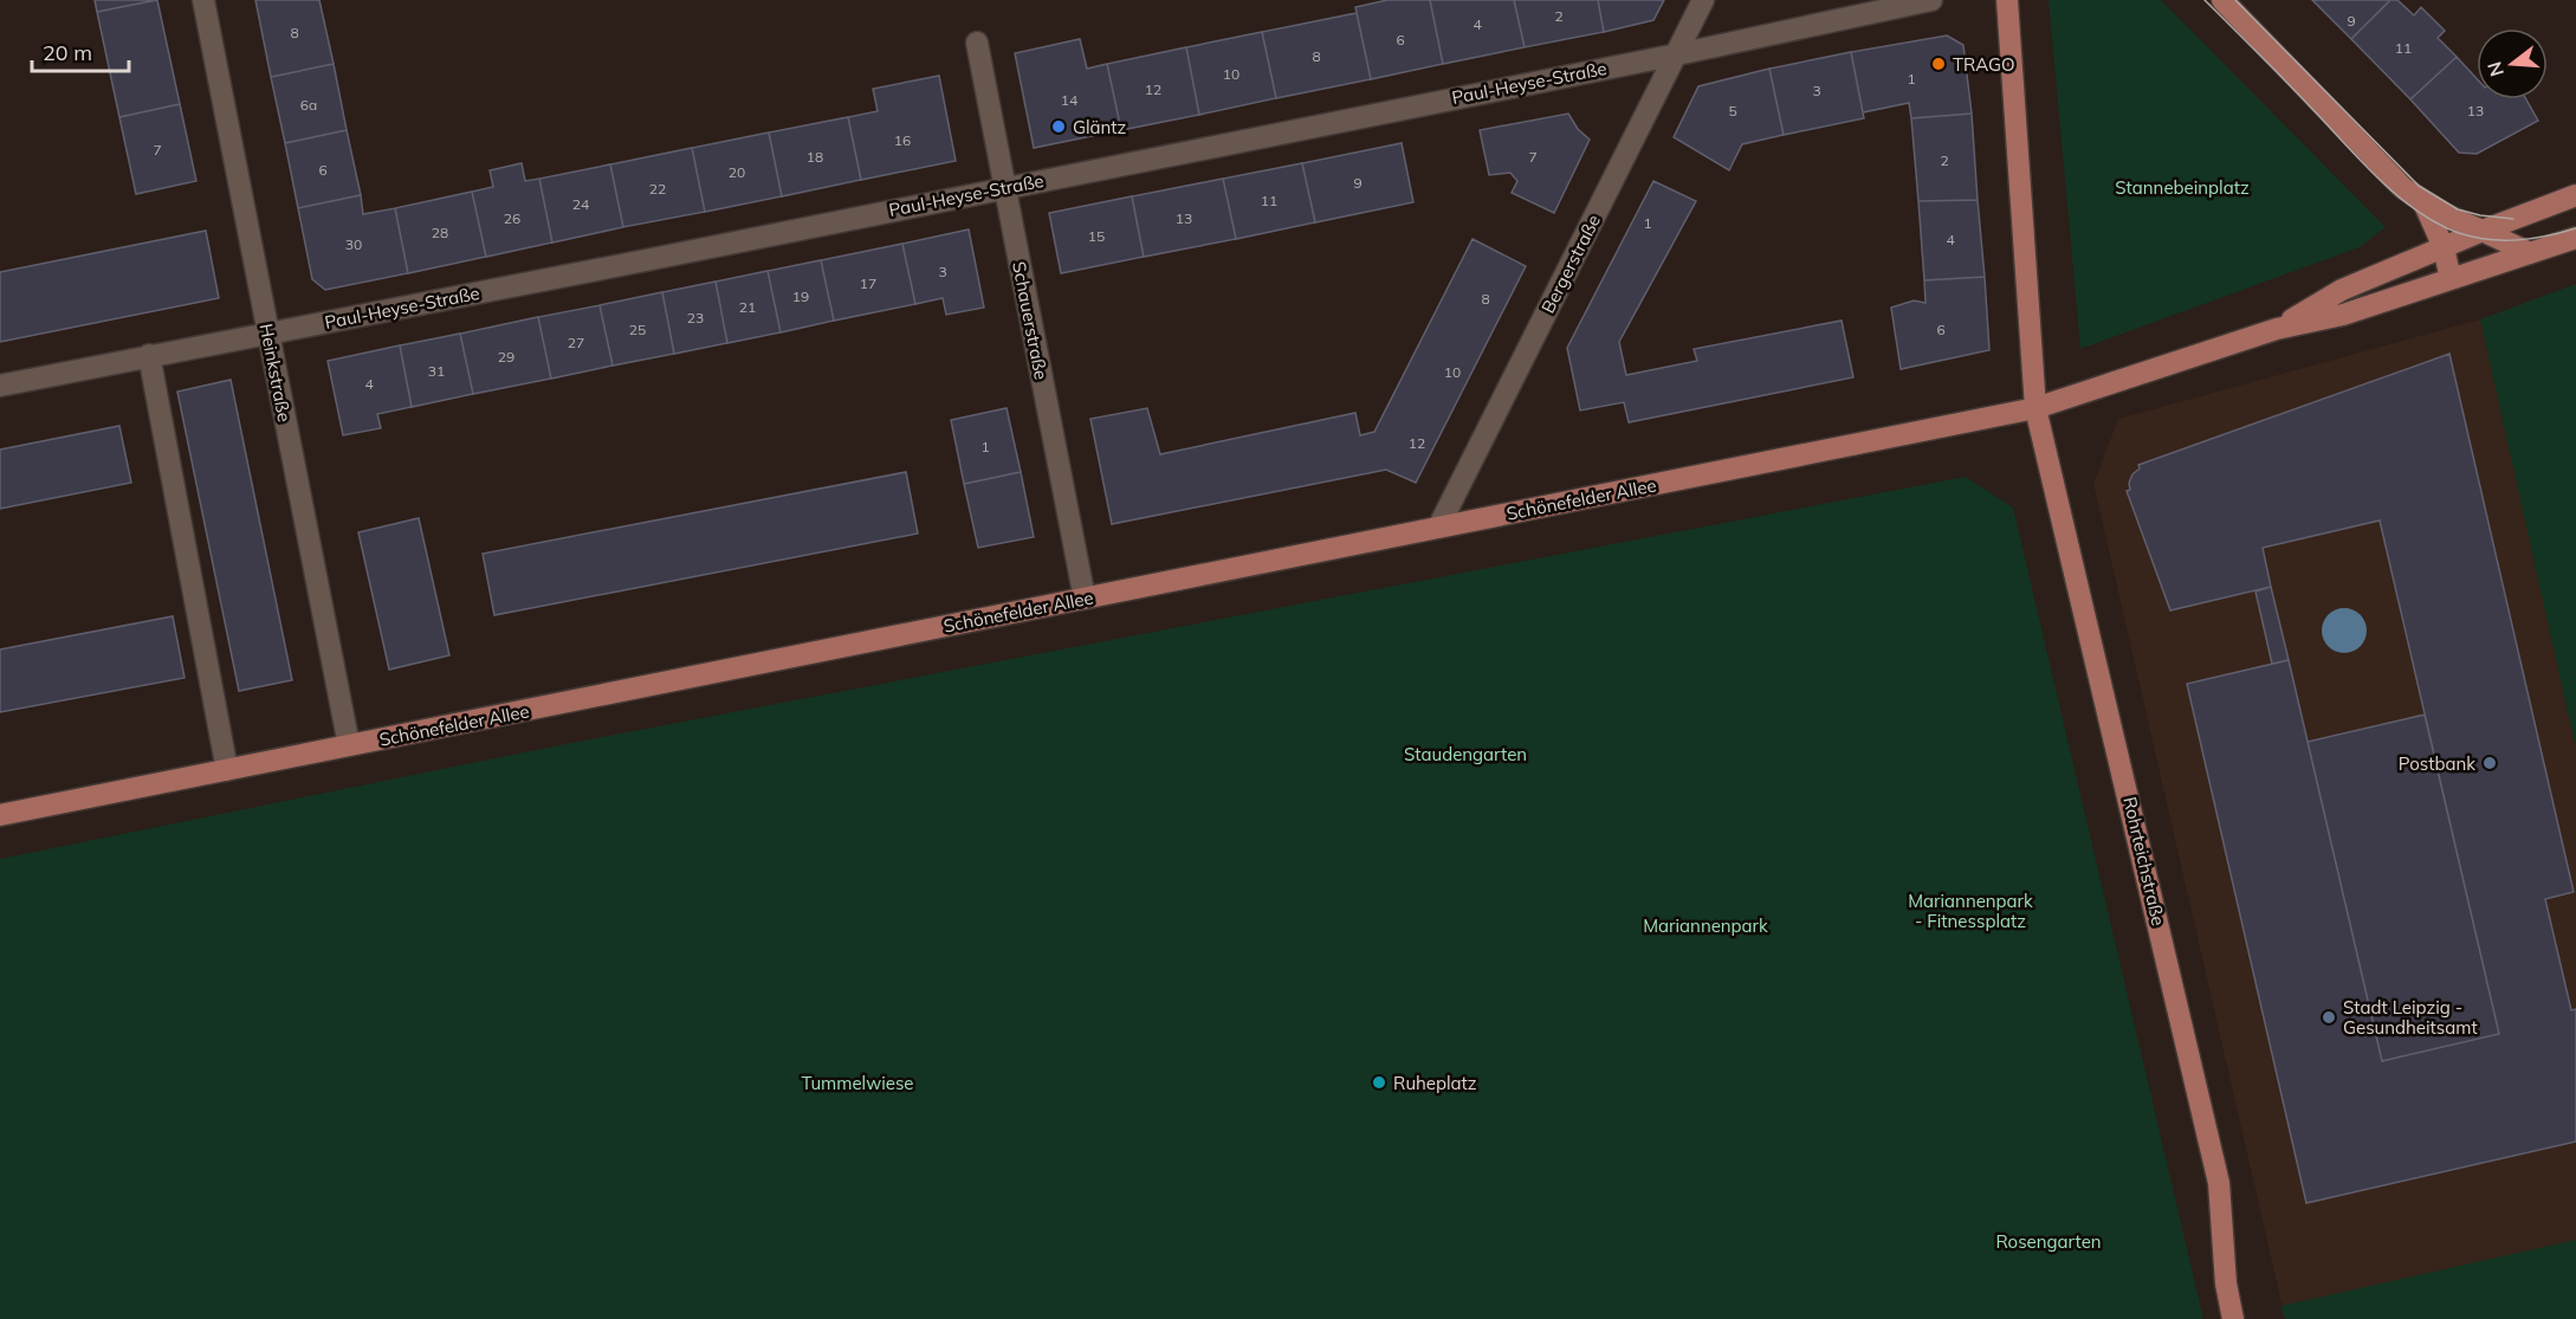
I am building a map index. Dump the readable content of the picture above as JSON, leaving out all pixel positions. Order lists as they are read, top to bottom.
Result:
{
  "streets": {
    "main road": ["Schönefelder Allee", "Rohrteichstraße"],
    "street": [
      "Paul-Heyse-Straße",
      "Bergerstraße",
      "Schauerstraße",
      "Heinkstraße"
    ]
  },
  "crossings": [
    ["Paul-Heyse-Straße", "Bergerstraße"],
    ["Paul-Heyse-Straße", "Schauerstraße"],
    ["Paul-Heyse-Straße", "Heinkstraße"],
    ["Bergerstraße", "Schönefelder Allee"],
    ["Schauerstraße", "Schönefelder Allee"],
    ["Heinkstraße", "Schönefelder Allee"],
    ["Schönefelder Allee", "Rohrteichstraße"]
  ],
  "parks": [
    "Stannebeinplatz",
    "Staudengarten",
    "Mariannenpark - Fitnessplatz",
    "Mariannenpark",
    "Tummelwiese",
    "Rosengarten"
  ],
  "places": [
    "TRAGO",
    "Gläntz",
    "Postbank",
    "Stadt Leipzig - Gesundheitsamt",
    "Ruheplatz"
  ],
  "house_numbers": [
    "2",
    "9",
    "4",
    "8",
    "6",
    "11",
    "8",
    "10",
    "1",
    "12",
    "3",
    "14",
    "6a",
    "5",
    "13",
    "16",
    "7",
    "18",
    "7",
    "2",
    "6",
    "20",
    "9",
    "22",
    "11",
    "24",
    "26",
    "13",
    "1",
    "28",
    "15",
    "4",
    "30",
    "3",
    "17",
    "19",
    "8",
    "21",
    "23",
    "25",
    "6",
    "27",
    "29",
    "31",
    "10",
    "4",
    "12",
    "1"
  ],
  "scale_bar": "20 m",
  "north": "left"
}
